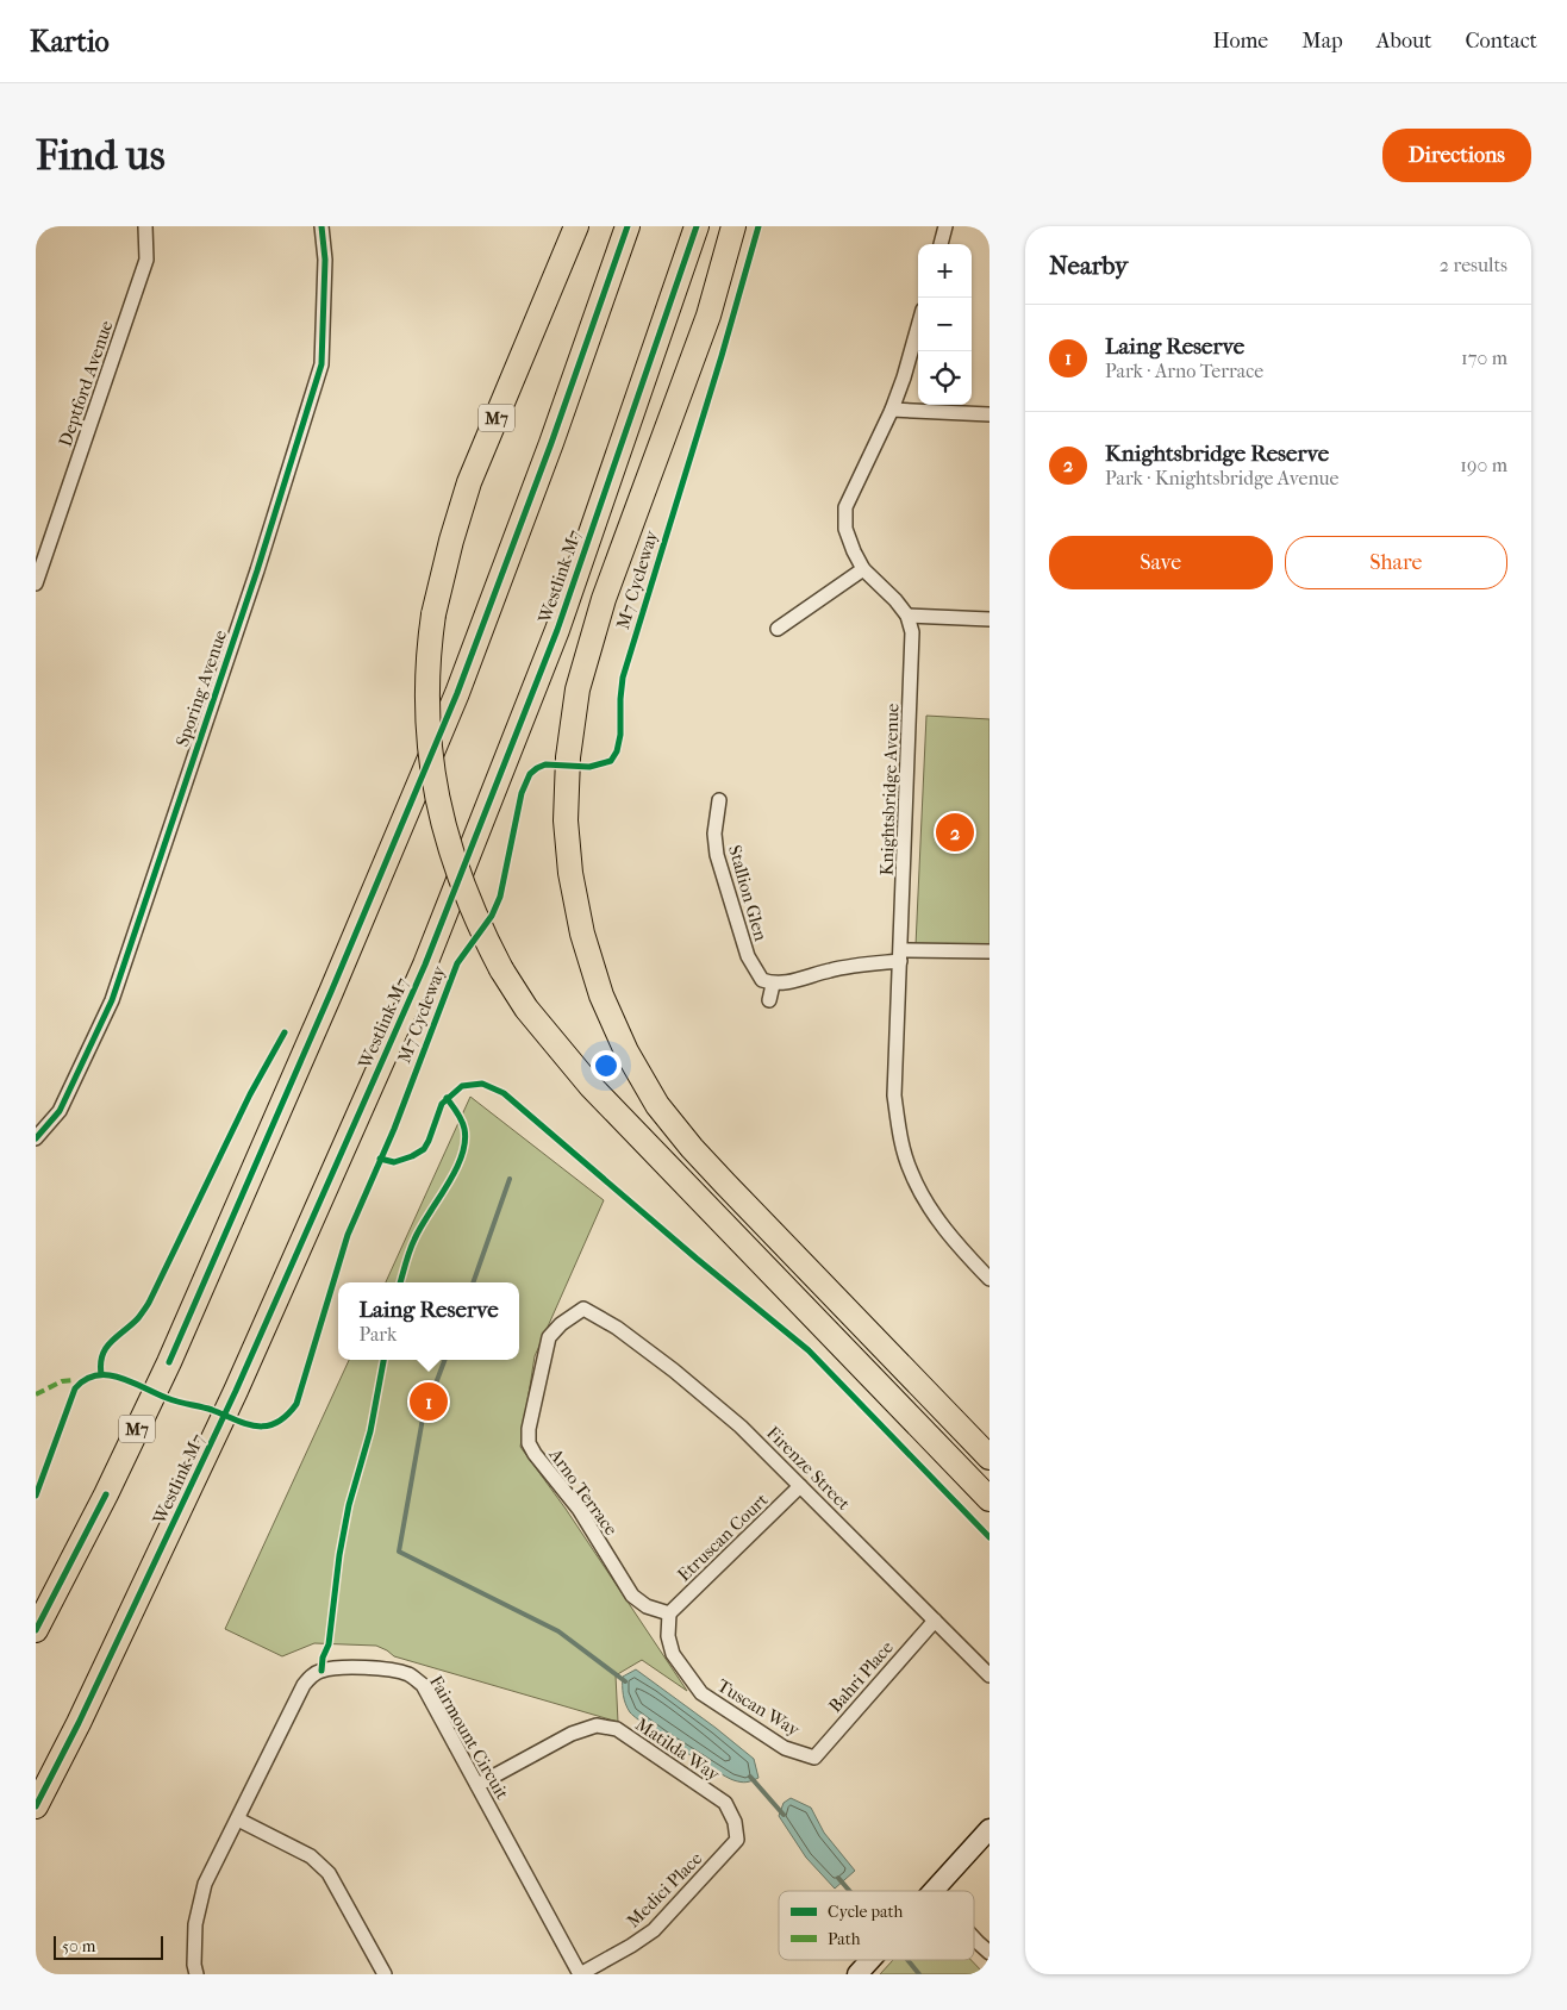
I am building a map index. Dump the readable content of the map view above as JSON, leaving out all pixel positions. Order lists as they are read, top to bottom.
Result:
{
  "streets": {
    "highway": ["M7", "Westlink M7"],
    "street": [
      "Deptford Avenue",
      "Sporing Avenue",
      "Knightsbridge Avenue",
      "Stallion Glen",
      "Firenze Street",
      "Arno Terrace",
      "Etruscan Court",
      "Bahri Place",
      "Tuscan Way",
      "Fairmount Circuit",
      "Matilda Way",
      "Medici Place"
    ],
    "cycle path": ["M7 Cycleway"]
  },
  "crossings": [
    ["Firenze Street", "Arno Terrace"],
    ["Firenze Street", "Etruscan Court"],
    ["Firenze Street", "Bahri Place"],
    ["Arno Terrace", "Etruscan Court"],
    ["Arno Terrace", "Tuscan Way"],
    ["Etruscan Court", "Tuscan Way"],
    ["Bahri Place", "Tuscan Way"],
    ["Fairmount Circuit", "Matilda Way"],
    ["Fairmount Circuit", "Medici Place"],
    ["Matilda Way", "Medici Place"]
  ],
  "legend": ["Cycle path", "Path"],
  "scale_bar": "50 m",
  "page": {
    "header": "Kartio",
    "nav": [
      "Home",
      "Map",
      "About",
      "Contact"
    ],
    "buttons": [
      "Directions",
      ["Save", "Share"]
    ],
    "title": "Find us",
    "heading": ["Nearby", "2 results"],
    "map_buttons": ["+", "−"],
    "list": [
      {
        "mark": "1",
        "name": "Laing Reserve",
        "note": "Park · Arno Terrace",
        "value": "170 m"
      },
      {
        "mark": "2",
        "name": "Knightsbridge Reserve",
        "note": "Park · Knightsbridge Avenue",
        "value": "190 m"
      }
    ],
    "pins": ["2", "1"],
    "popup": ["Laing Reserve", "Park"],
    "scale": "50 m"
  }
}
